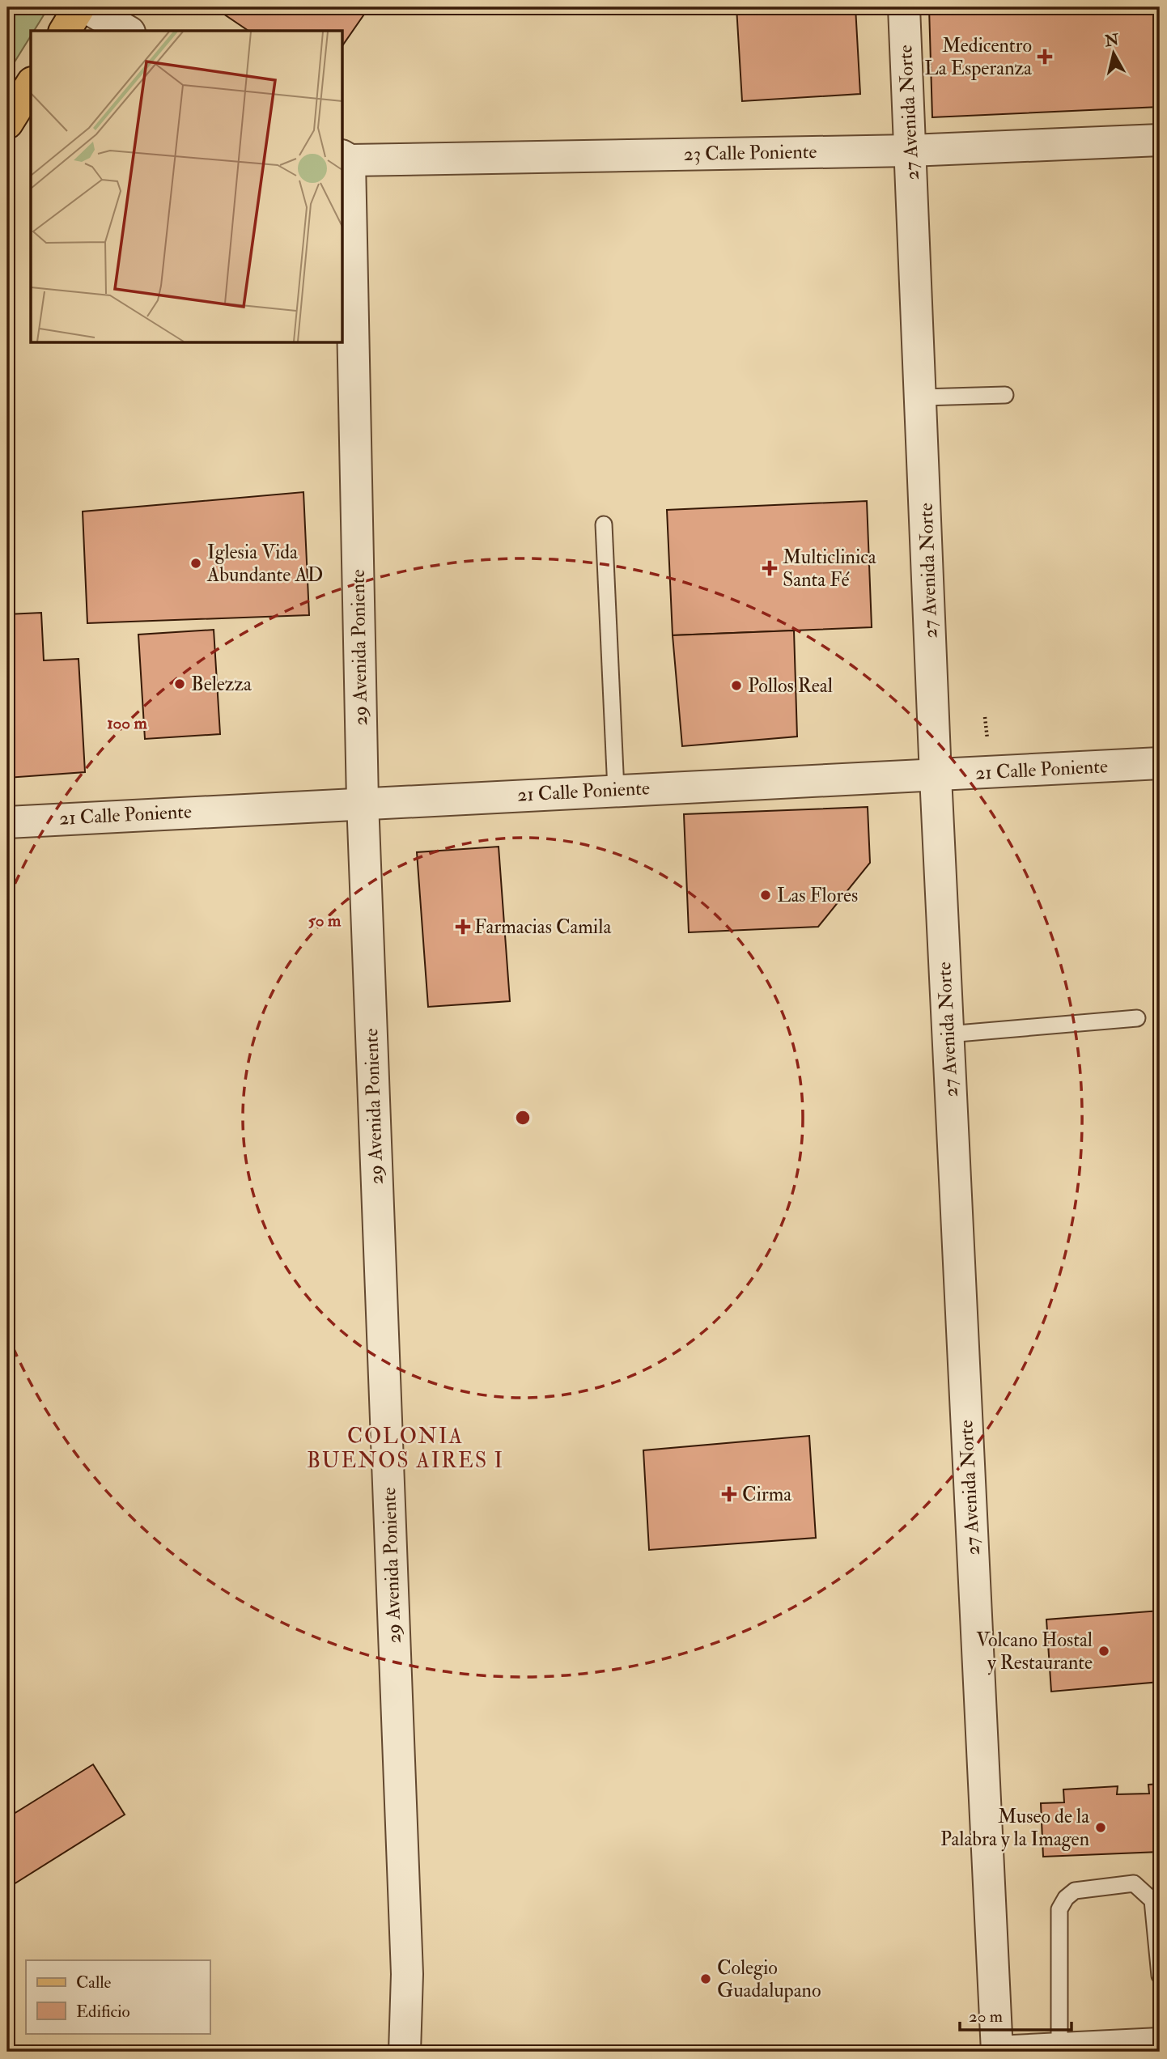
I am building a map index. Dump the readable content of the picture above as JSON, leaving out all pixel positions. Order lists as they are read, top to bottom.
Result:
{
  "streets": {
    "street": [
      "27 Avenida Norte",
      "23 Calle Poniente",
      "29 Avenida Poniente",
      "21 Calle Poniente"
    ]
  },
  "crossings": [
    ["27 Avenida Norte", "23 Calle Poniente"],
    ["27 Avenida Norte", "21 Calle Poniente"],
    ["23 Calle Poniente", "29 Avenida Poniente"],
    ["29 Avenida Poniente", "21 Calle Poniente"]
  ],
  "districts": ["COLONIA BUENOS AIRES I"],
  "places": {
    "health": [
      "Medicentro La Esperanza",
      "Multiclinica Santa Fé",
      "Farmacias Camila",
      "Cirma"
    ],
    "other": [
      "Iglesia Vida Abundante AD",
      "Belezza",
      "Pollos Real",
      "Las Flores",
      "Volcano Hostal y Restaurante",
      "Museo de la Palabra y la Imagen",
      "Colegio Guadalupano"
    ]
  },
  "legend": ["Calle", "Edificio"],
  "scale_bar": "20 m",
  "north": "top",
  "rings": ["100 m", "50 m"]
}
